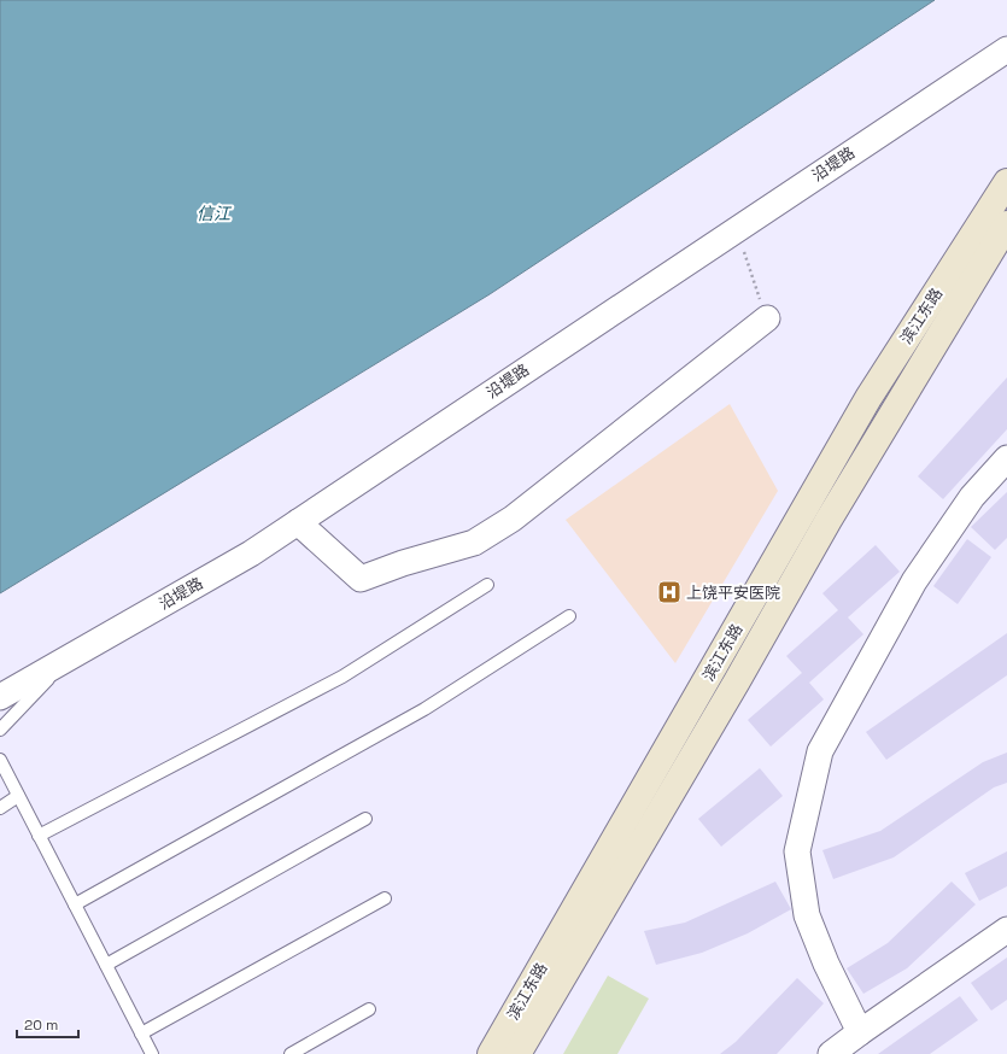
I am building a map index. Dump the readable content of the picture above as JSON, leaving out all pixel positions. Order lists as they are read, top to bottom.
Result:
{
  "streets": {
    "main road": ["滨江东路"],
    "street": ["沿堤路"]
  },
  "water": ["信江"],
  "places": {
    "hospital": ["上饶平安医院"]
  },
  "scale_bar": "20 m"
}
